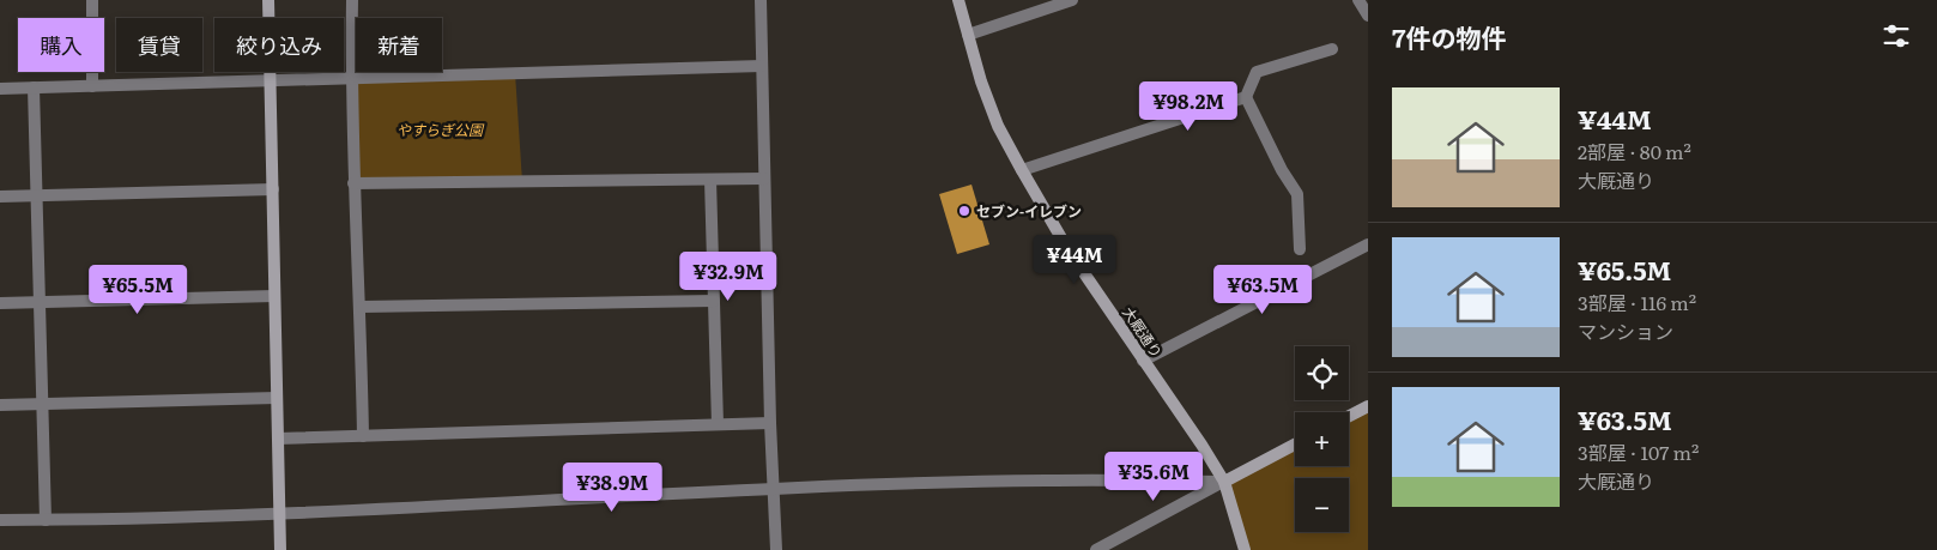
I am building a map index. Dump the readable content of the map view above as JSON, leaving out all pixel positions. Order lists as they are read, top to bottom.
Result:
{
  "streets": {
    "street": ["大厩通り"]
  },
  "parks": ["やすらぎ公園"],
  "places": ["セブン-イレブン"],
  "page": {
    "heading": "7件の物件",
    "chip": [
      "購入",
      "賃貸",
      "絞り込み",
      "新着"
    ],
    "list": [
      {
        "name": "¥44M",
        "note": "2部屋 · 80 m² · 大厩通り"
      },
      {
        "name": "¥65.5M",
        "note": "3部屋 · 116 m² · マンション"
      },
      {
        "name": "¥63.5M",
        "note": "3部屋 · 107 m² · 大厩通り"
      }
    ],
    "price": [
      "¥98.2M",
      "¥44M",
      "¥32.9M",
      "¥65.5M",
      "¥63.5M",
      "¥35.6M",
      "¥38.9M"
    ],
    "map_buttons": ["+", "−"]
  }
}
